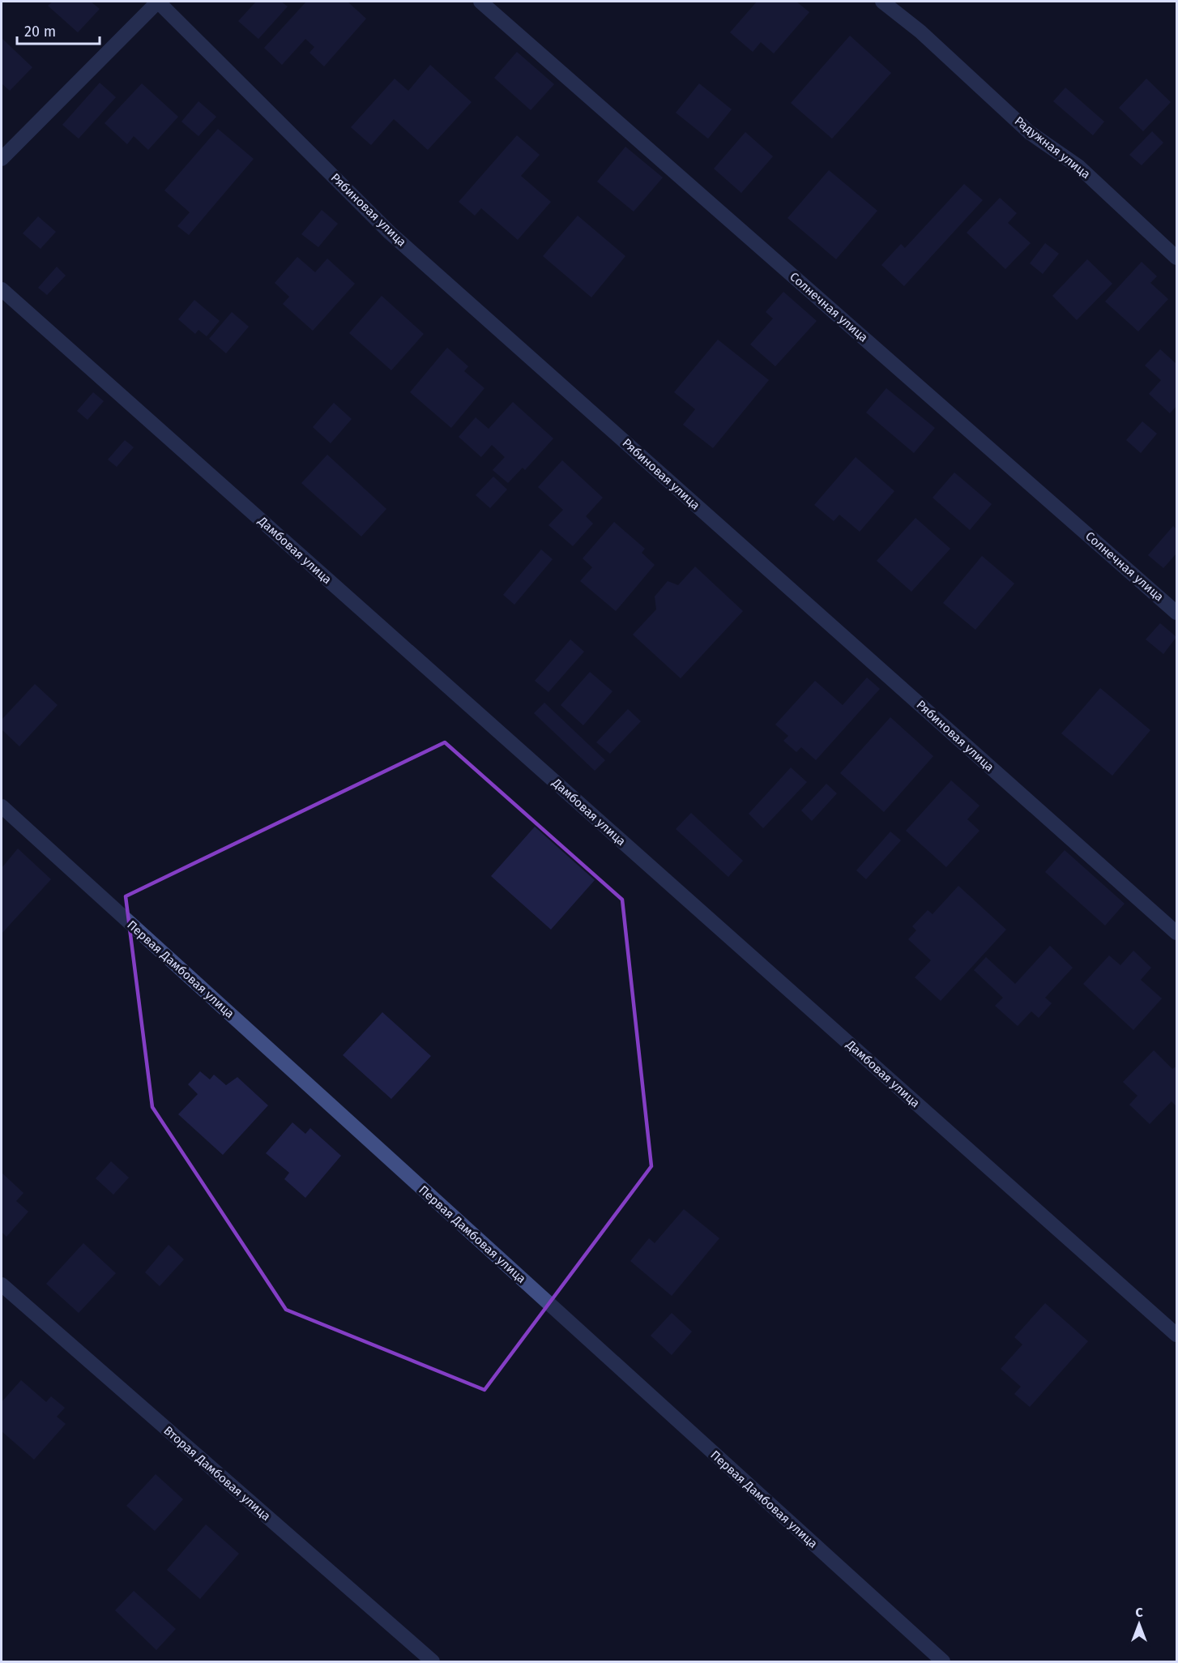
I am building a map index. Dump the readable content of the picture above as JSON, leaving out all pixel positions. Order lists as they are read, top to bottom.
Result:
{
  "streets": {
    "street": [
      "Радужная улица",
      "Рябиновая улица",
      "Солнечная улица",
      "Дамбовая улица",
      "Первая Дамбовая улица",
      "Вторая Дамбовая улица"
    ]
  },
  "scale_bar": "20 m",
  "north": "top"
}
